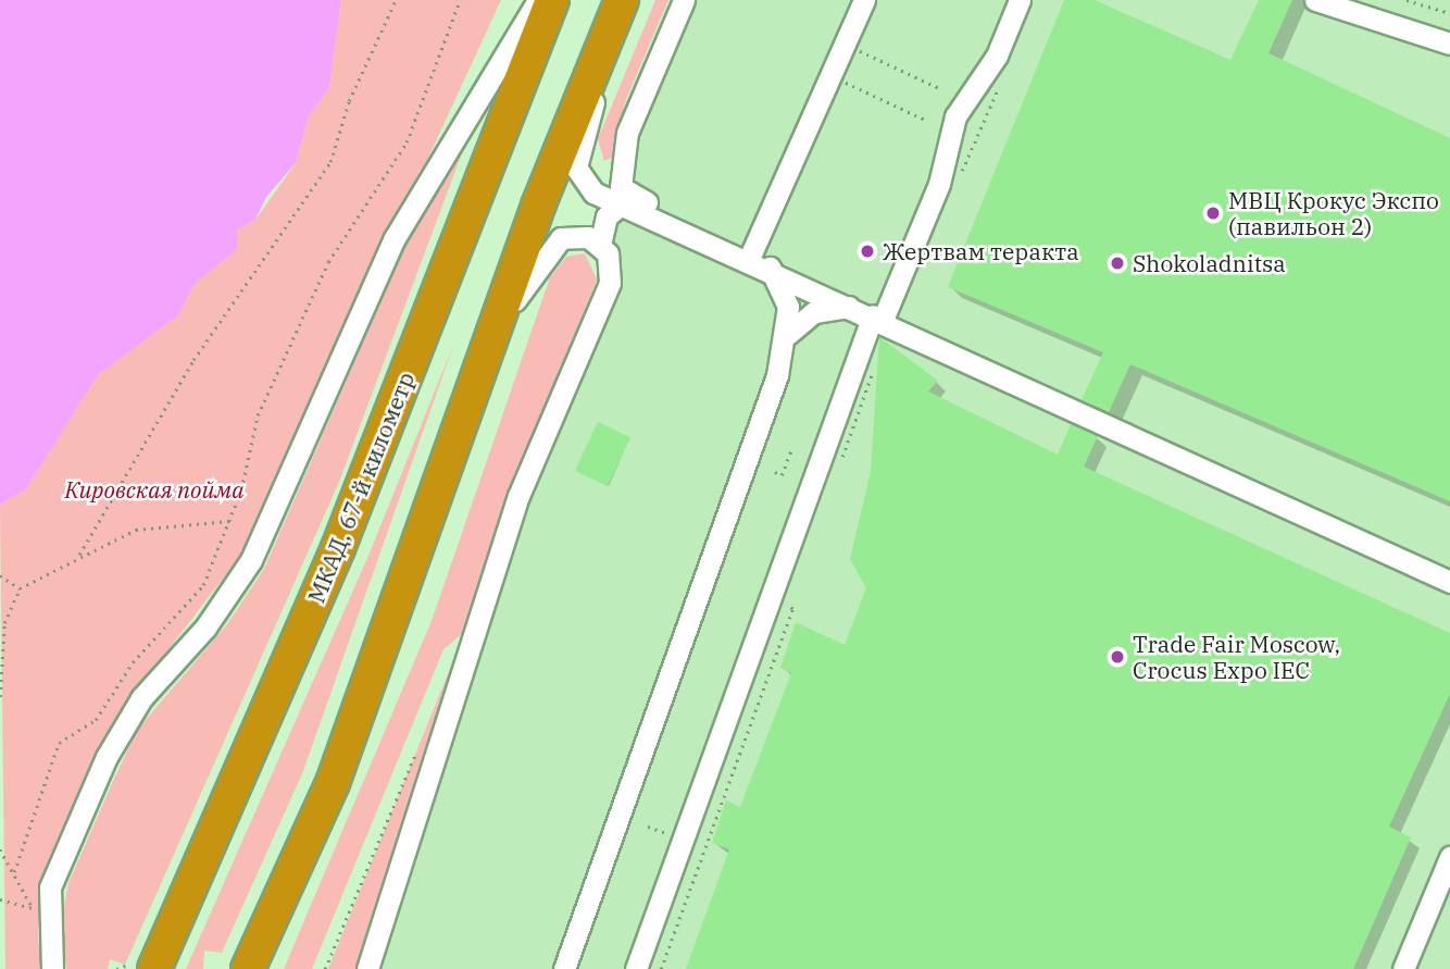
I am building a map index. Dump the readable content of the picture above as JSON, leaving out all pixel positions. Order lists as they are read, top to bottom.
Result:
{
  "streets": {
    "highway": ["МКАД, 67-й километр"]
  },
  "parks": ["Кировская пойма"],
  "places": [
    "МВЦ Крокус Экспо (павильон 2)",
    "Жертвам теракта",
    "Shokoladnitsa",
    "Trade Fair Moscow, Crocus Expo IEC"
  ]
}
